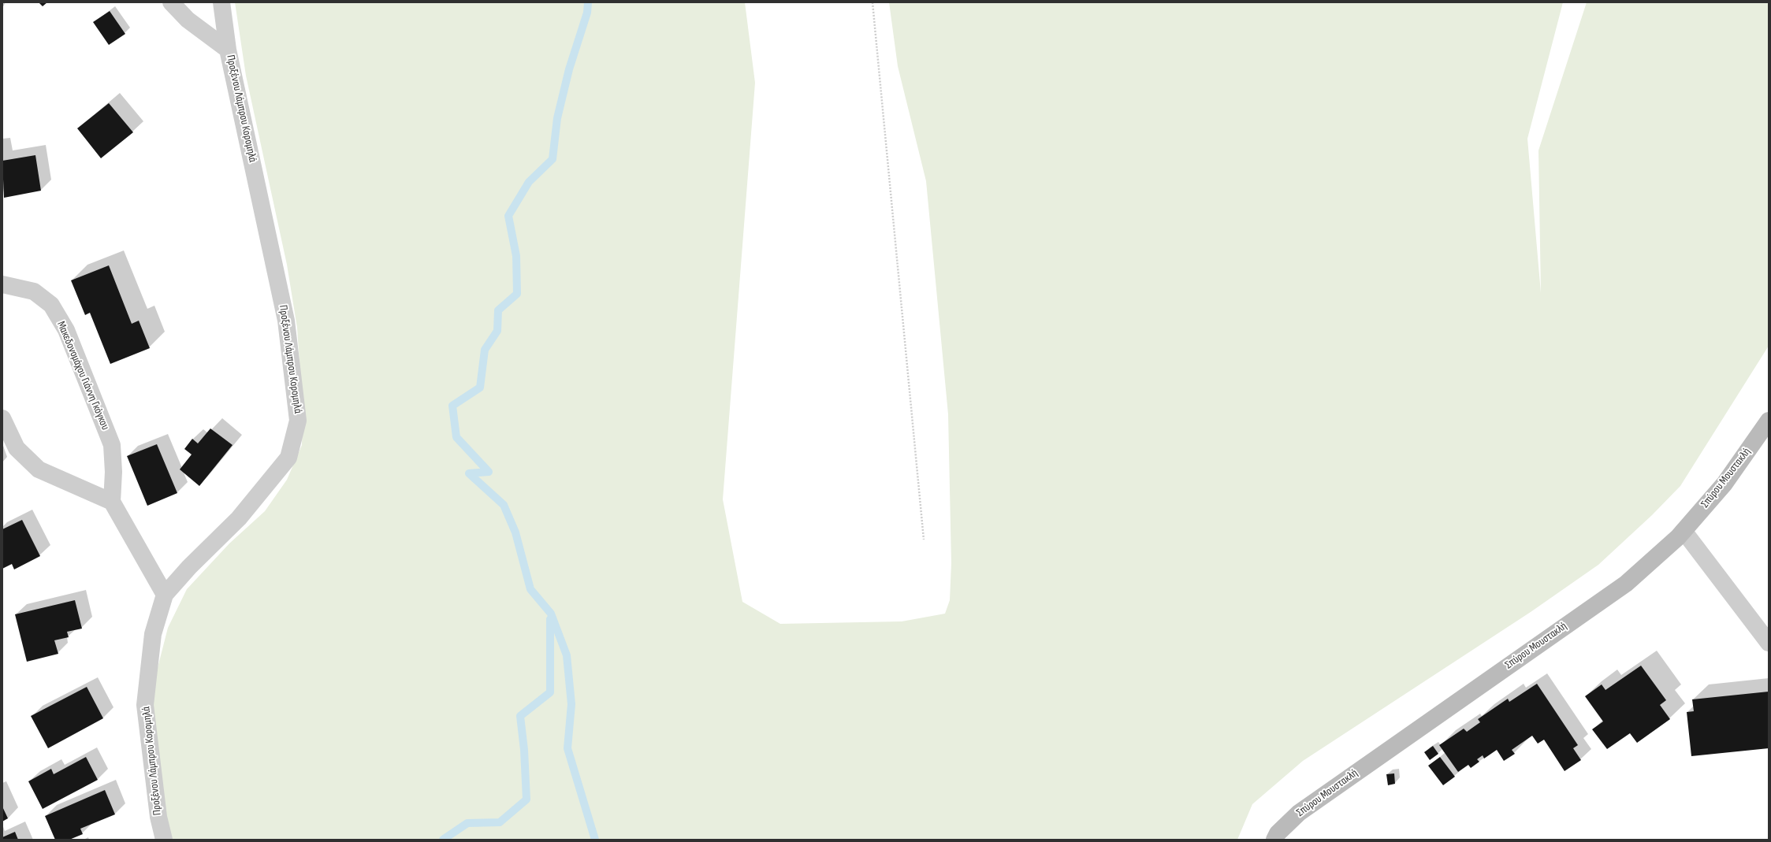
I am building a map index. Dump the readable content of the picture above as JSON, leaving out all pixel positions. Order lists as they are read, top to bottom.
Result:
{
  "streets": {
    "street": ["Προξένου Λάμπρου Κορομηλά", "Μακεδονομάχου Γιάννη Γκόγκου", "Σπύρου Μουστακλή"]
  }
}
